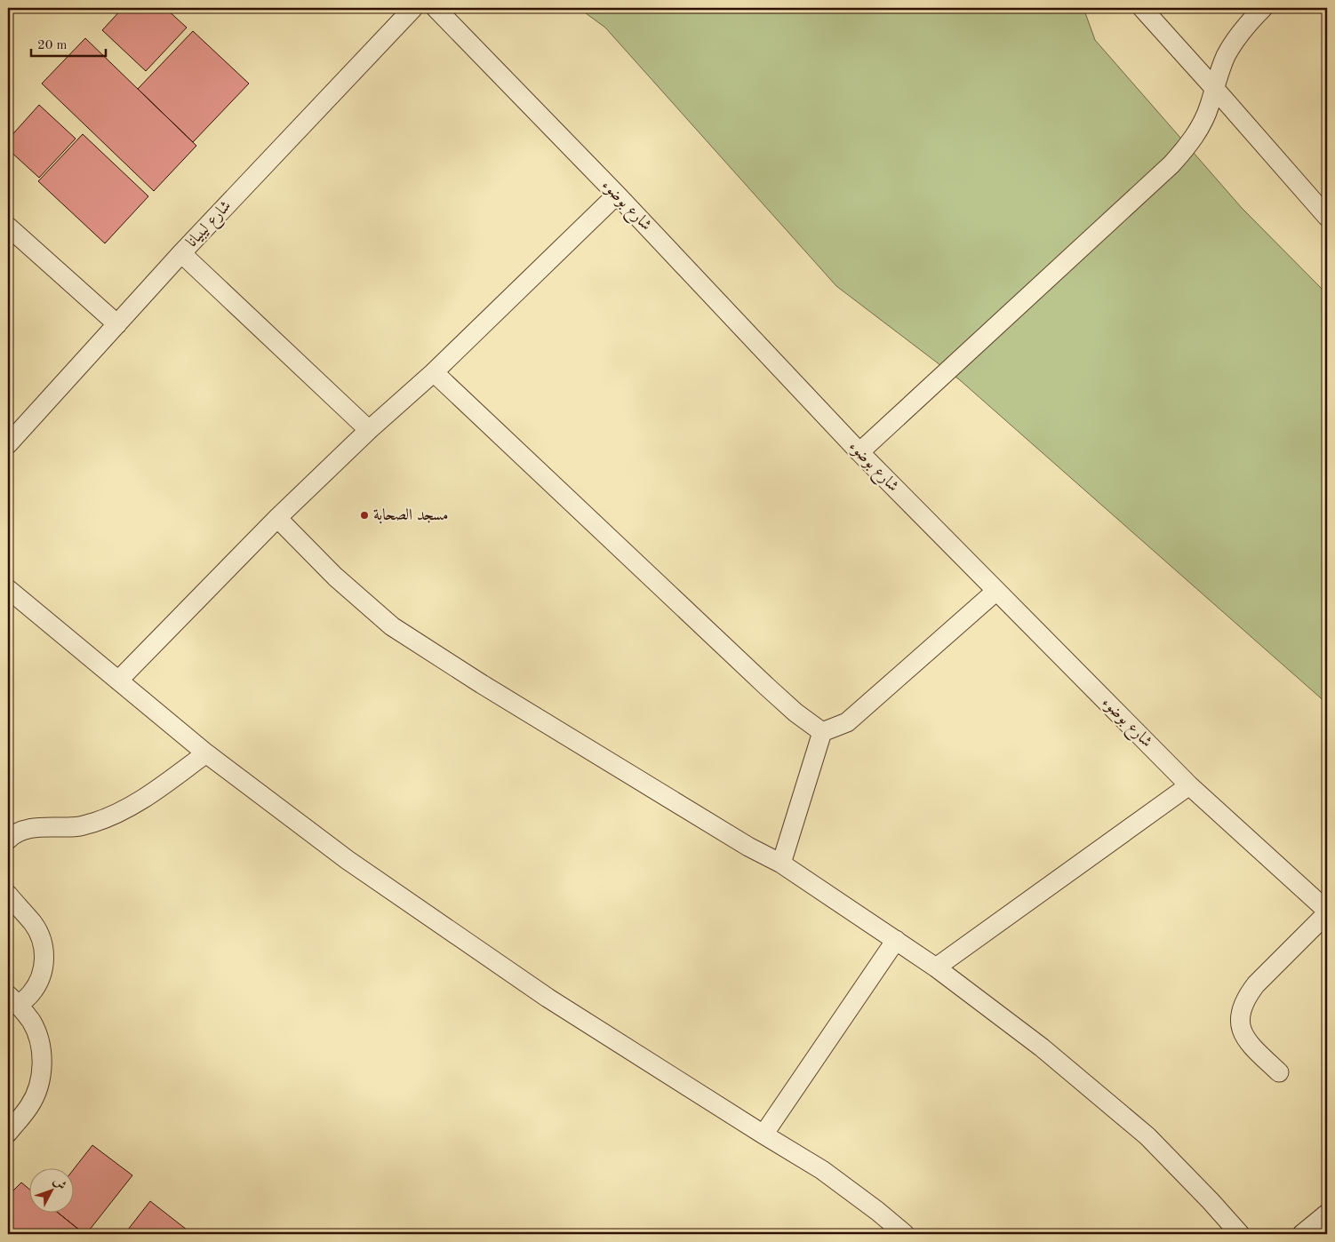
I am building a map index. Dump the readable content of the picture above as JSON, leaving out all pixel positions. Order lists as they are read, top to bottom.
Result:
{
  "streets": {
    "street": ["شارع بوضوء", "شارع ليبيانا"]
  },
  "places": ["مسجد الصحابة"],
  "scale_bar": "20 m",
  "north": "top right"
}
